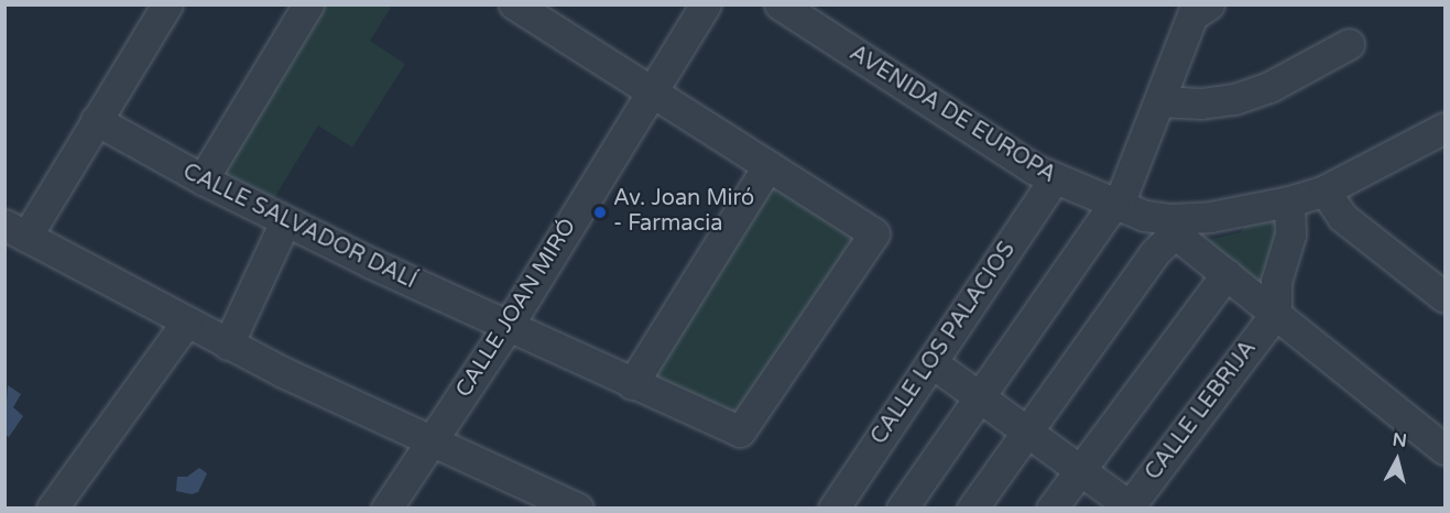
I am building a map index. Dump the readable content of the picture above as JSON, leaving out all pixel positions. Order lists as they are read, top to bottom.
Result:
{
  "streets": {
    "street": [
      "AVENIDA DE EUROPA",
      "CALLE SALVADOR DALÍ",
      "CALLE JOAN MIRÓ",
      "CALLE LOS PALACIOS",
      "CALLE LEBRIJA"
    ]
  },
  "crossings": [
    ["AVENIDA DE EUROPA", "CALLE LOS PALACIOS"],
    ["CALLE SALVADOR DALÍ", "CALLE JOAN MIRÓ"]
  ],
  "places": ["Av. Joan Miró - Farmacia"],
  "north": "top"
}
